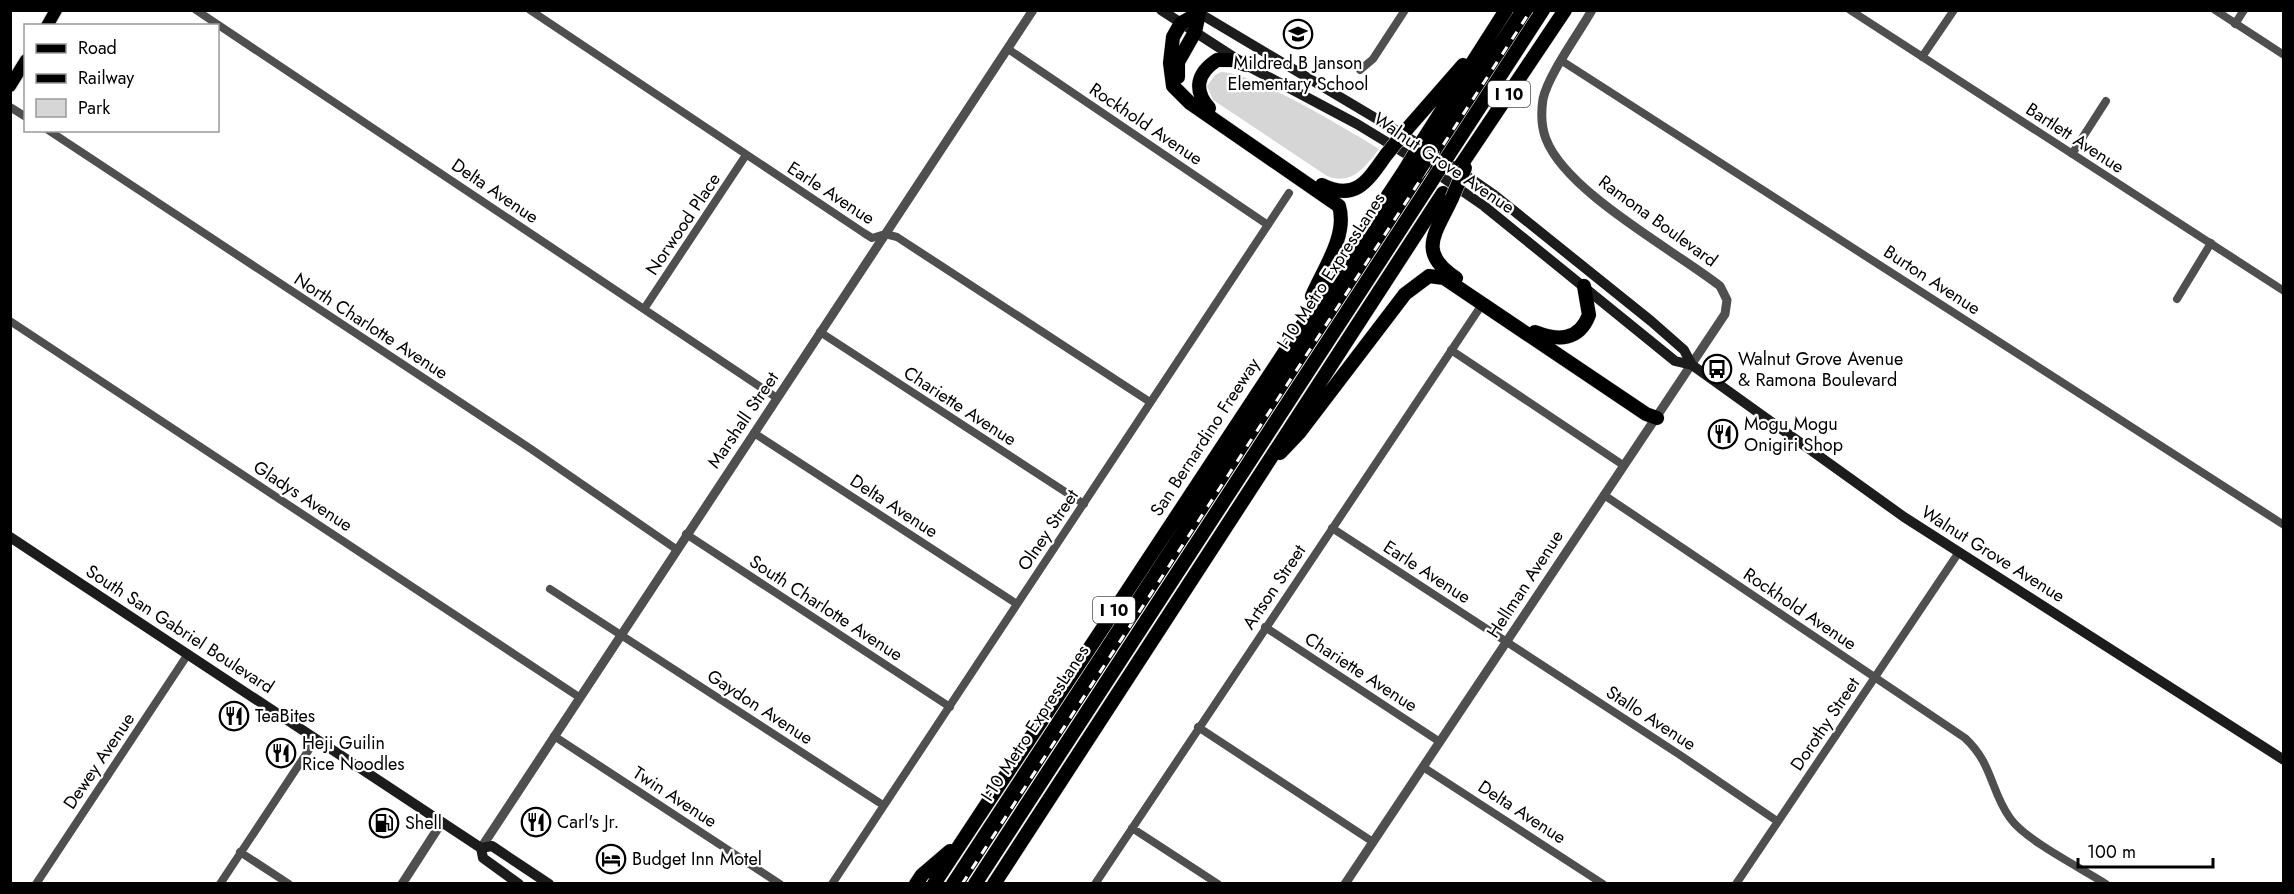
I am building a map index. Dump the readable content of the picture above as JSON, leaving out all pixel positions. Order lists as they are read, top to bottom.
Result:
{
  "streets": {
    "highway": ["I 10", "I-10 Metro ExpressLanes", "San Bernardino Freeway"],
    "main road": ["Walnut Grove Avenue", "South San Gabriel Boulevard"],
    "street": [
      "Rockhold Avenue",
      "Bartlett Avenue",
      "Delta Avenue",
      "Earle Avenue",
      "Ramona Boulevard",
      "Norwood Place",
      "Burton Avenue",
      "North Charlotte Avenue",
      "Chariette Avenue",
      "Marshall Street",
      "Gladys Avenue",
      "Olney Street",
      "Hellman Avenue",
      "Artson Street",
      "South Charlotte Avenue",
      "Gaydon Avenue",
      "Stallo Avenue",
      "Dorothy Street",
      "Dewey Avenue",
      "Twin Avenue"
    ]
  },
  "crossings": [
    ["I 10", "I-10 Metro ExpressLanes"],
    ["Rockhold Avenue", "Marshall Street"],
    ["Rockhold Avenue", "Olney Street"],
    ["Rockhold Avenue", "Hellman Avenue"],
    ["Rockhold Avenue", "Dorothy Street"],
    ["Walnut Grove Avenue", "Hellman Avenue"],
    ["Walnut Grove Avenue", "Dorothy Street"],
    ["Delta Avenue", "Norwood Place"],
    ["Delta Avenue", "Marshall Street"],
    ["Delta Avenue", "Olney Street"],
    ["Delta Avenue", "Hellman Avenue"],
    ["Earle Avenue", "Norwood Place"],
    ["Earle Avenue", "Marshall Street"],
    ["Earle Avenue", "Olney Street"],
    ["Earle Avenue", "Hellman Avenue"],
    ["Earle Avenue", "Artson Street"],
    ["Earle Avenue", "Stallo Avenue"],
    ["Ramona Boulevard", "Burton Avenue"],
    ["Ramona Boulevard", "Hellman Avenue"],
    ["I-10 Metro ExpressLanes", "San Bernardino Freeway"],
    ["North Charlotte Avenue", "Marshall Street"],
    ["Chariette Avenue", "Marshall Street"],
    ["Chariette Avenue", "Olney Street"],
    ["Chariette Avenue", "Hellman Avenue"],
    ["Chariette Avenue", "Artson Street"],
    ["Marshall Street", "Gladys Avenue"],
    ["Marshall Street", "South Charlotte Avenue"],
    ["Marshall Street", "South San Gabriel Boulevard"],
    ["Marshall Street", "Gaydon Avenue"],
    ["Marshall Street", "Twin Avenue"],
    ["Olney Street", "South Charlotte Avenue"],
    ["Olney Street", "Gaydon Avenue"],
    ["Hellman Avenue", "Stallo Avenue"],
    ["South San Gabriel Boulevard", "Dewey Avenue"],
    ["Stallo Avenue", "Dorothy Street"]
  ],
  "places": {
    "school or university": ["Mildred B Janson Elementary School"],
    "bus stop": ["Walnut Grove Avenue & Ramona Boulevard"],
    "restaurant": [
      "Mogu Mogu Onigiri Shop",
      "TeaBites",
      "Heji Guilin Rice Noodles",
      "Carl's Jr."
    ],
    "fuel station": ["Shell"],
    "hotel": ["Budget Inn Motel"]
  },
  "legend": ["Road", "Railway", "Park"],
  "scale_bar": "100 m"
}
